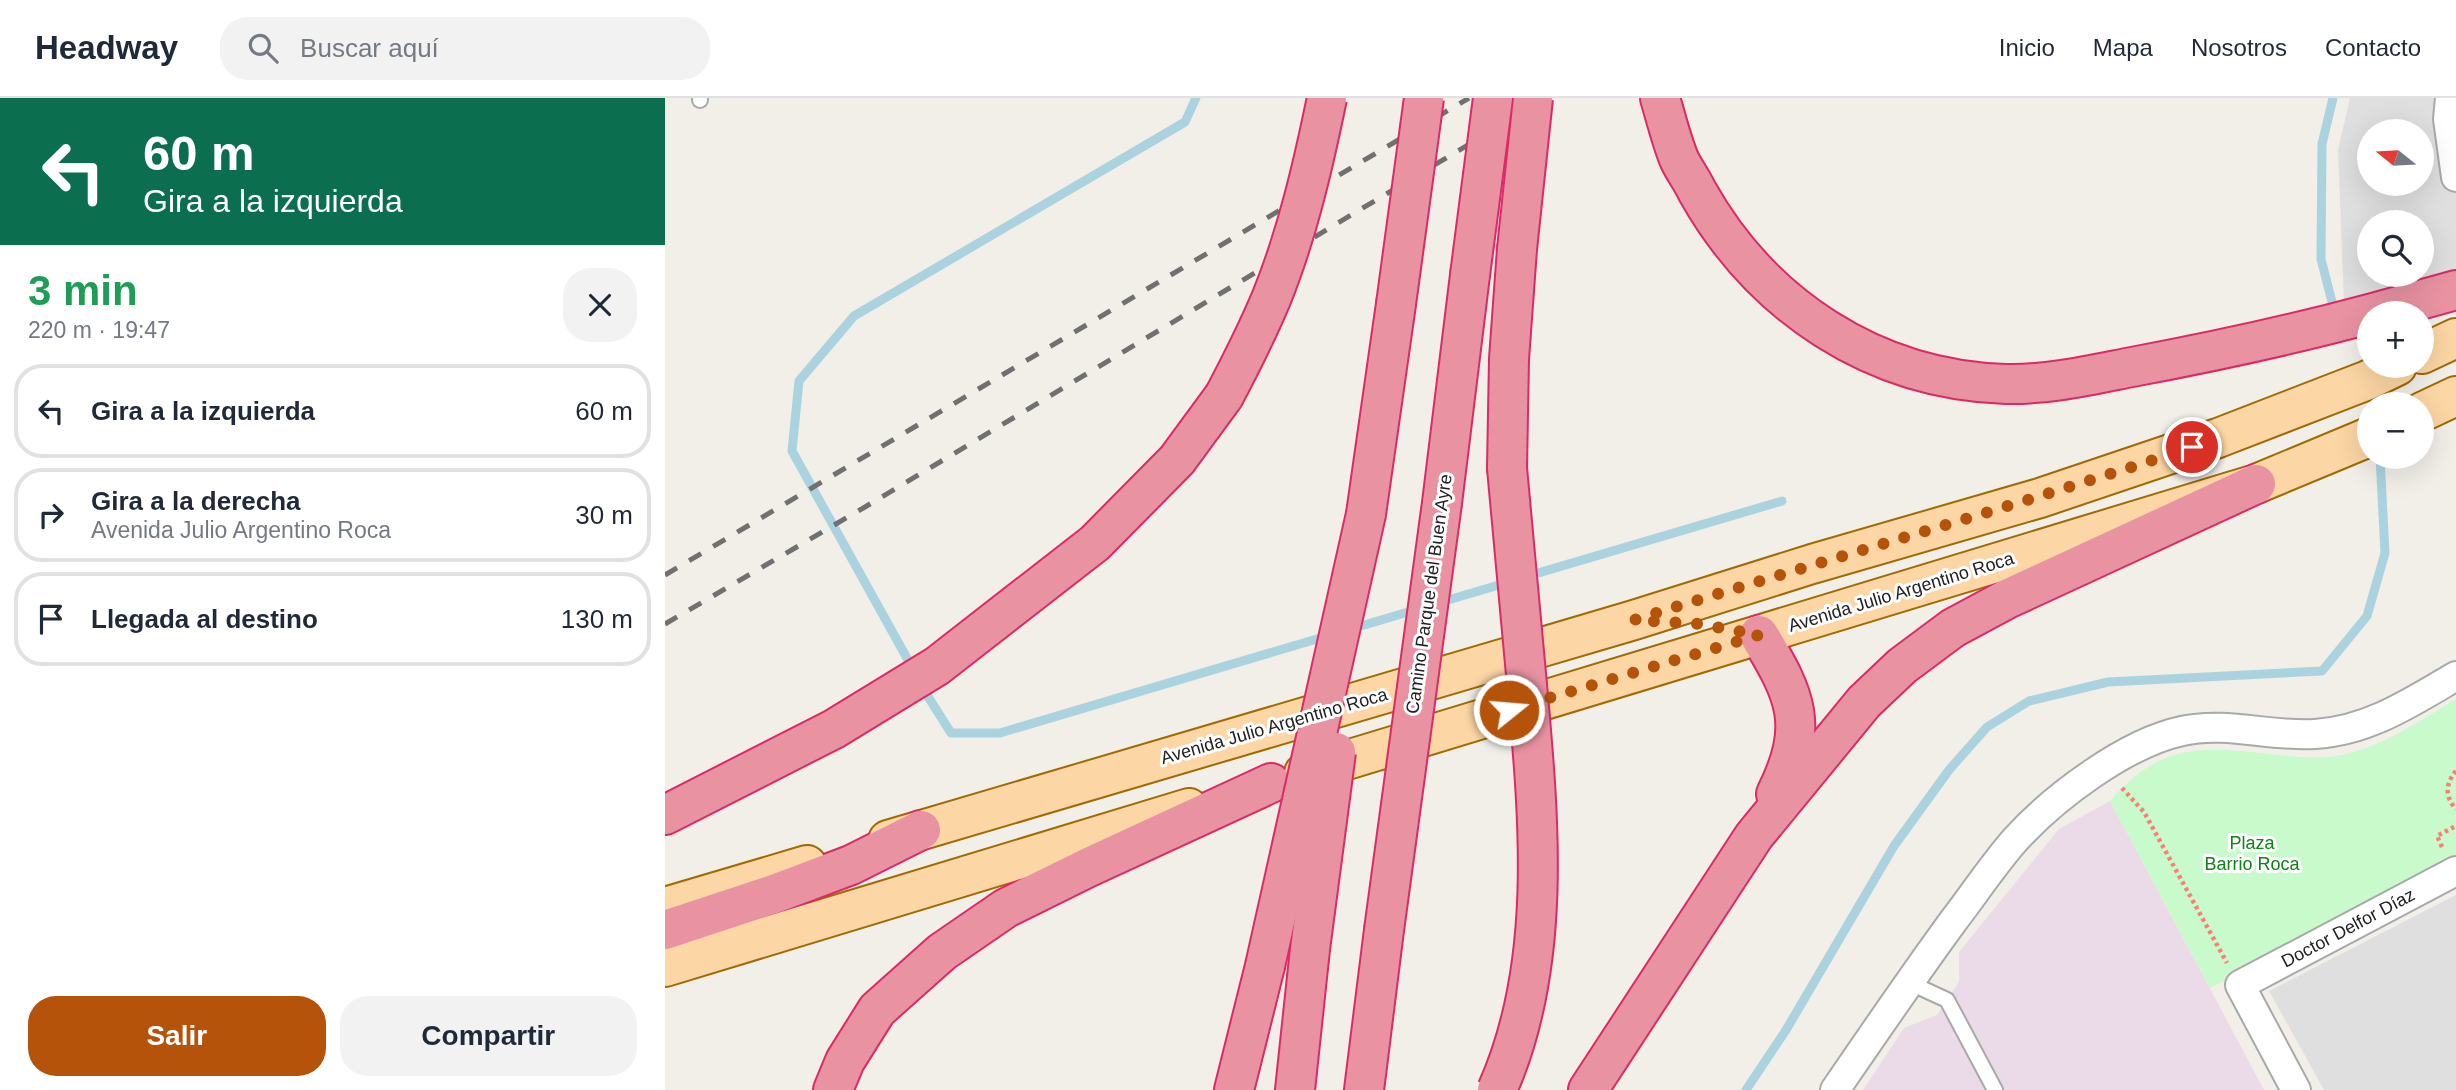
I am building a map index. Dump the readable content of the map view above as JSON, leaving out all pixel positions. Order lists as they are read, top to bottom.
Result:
{
  "streets": {
    "highway": ["Camino Parque del Buen Ayre"],
    "main road": ["Avenida Julio Argentino Roca"],
    "street": ["Doctor Delfor Díaz"]
  },
  "parks": ["Plaza Barrio Roca"],
  "north": "left",
  "page": {
    "header": "Headway",
    "search": "Buscar aquí",
    "nav": [
      "Inicio",
      "Mapa",
      "Nosotros",
      "Contacto"
    ],
    "turn": ["60 m", "Gira a la izquierda"],
    "map_buttons": ["+", "−"],
    "heading": ["3 min", "220 m · 19:47"],
    "list": [
      {
        "name": "Gira a la izquierda",
        "value": "60 m"
      },
      {
        "name": "Gira a la derecha",
        "note": "Avenida Julio Argentino Roca",
        "value": "30 m"
      },
      {
        "name": "Llegada al destino",
        "value": "130 m"
      }
    ],
    "buttons": ["Salir", "Compartir"]
  }
}
